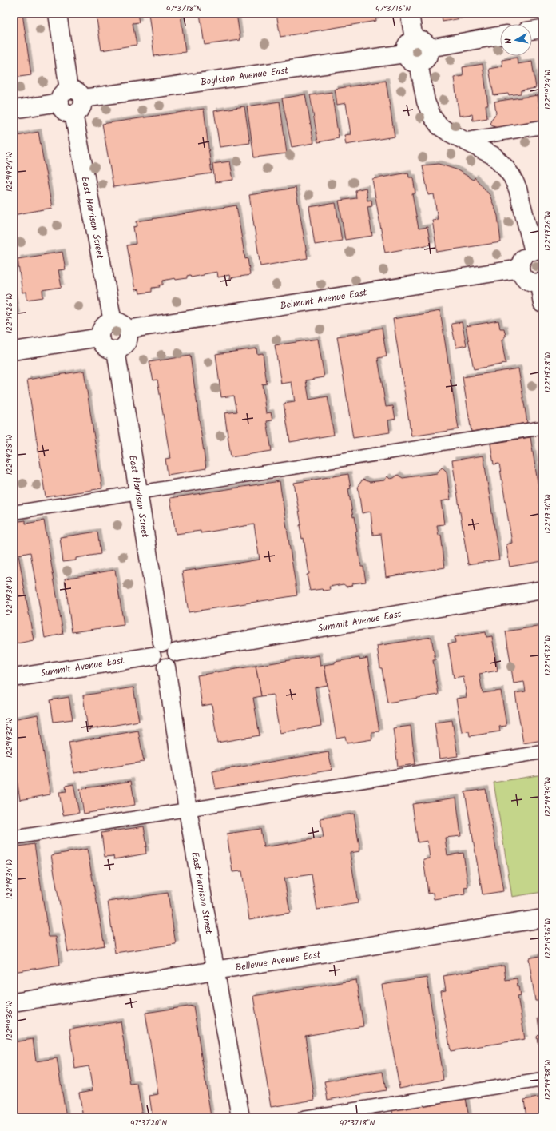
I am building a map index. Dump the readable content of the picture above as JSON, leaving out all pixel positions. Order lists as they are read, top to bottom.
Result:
{
  "streets": {
    "street": [
      "Boylston Avenue East",
      "East Harrison Street",
      "Belmont Avenue East",
      "Summit Avenue East",
      "Bellevue Avenue East"
    ]
  },
  "crossings": [
    ["Boylston Avenue East", "East Harrison Street"],
    ["East Harrison Street", "Belmont Avenue East"],
    ["East Harrison Street", "Summit Avenue East"],
    ["East Harrison Street", "Bellevue Avenue East"]
  ],
  "north": "left",
  "coordinates": [
    "47°37'18\"N",
    "47°37'16\"N",
    "122°19'24\"W",
    "122°19'26\"W",
    "122°19'28\"W",
    "122°19'30\"W",
    "122°19'32\"W",
    "122°19'34\"W",
    "122°19'36\"W",
    "122°19'38\"W",
    "47°37'20\"N"
  ]
}
